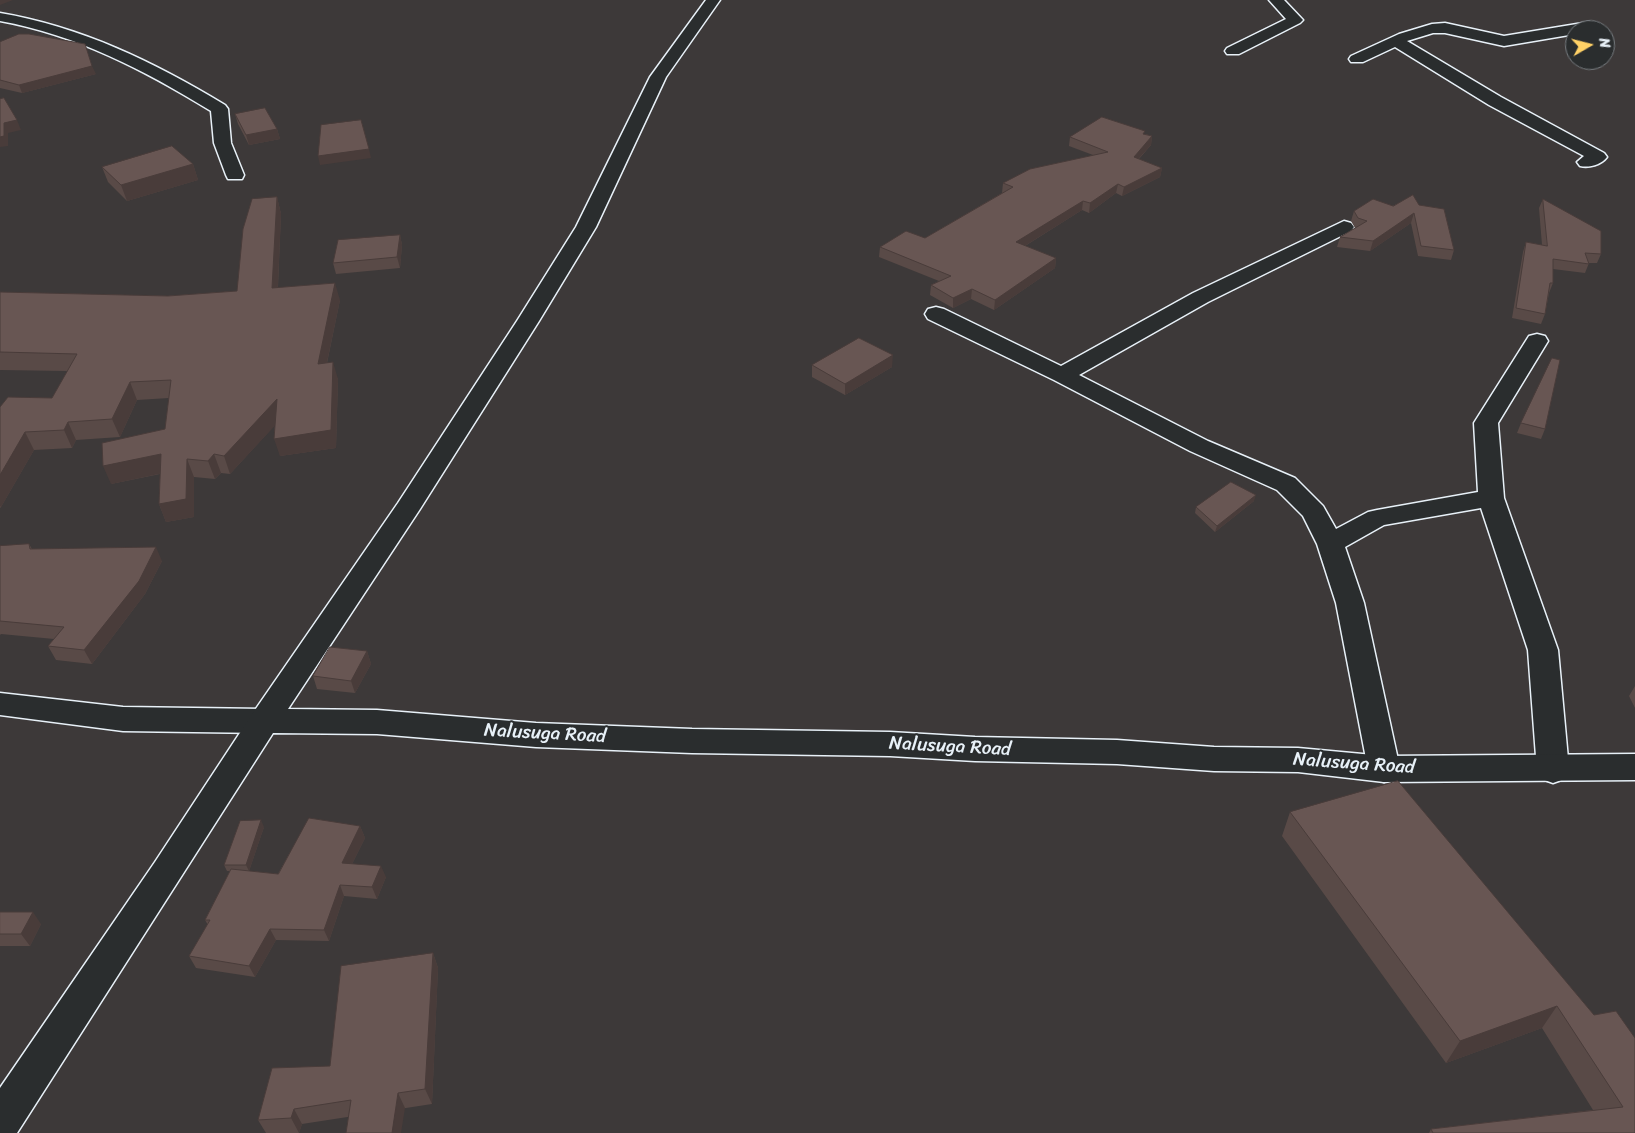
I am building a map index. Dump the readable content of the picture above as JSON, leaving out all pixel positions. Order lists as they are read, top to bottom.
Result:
{
  "streets": {
    "street": ["Nalusuga Road"]
  },
  "north": "right"
}
